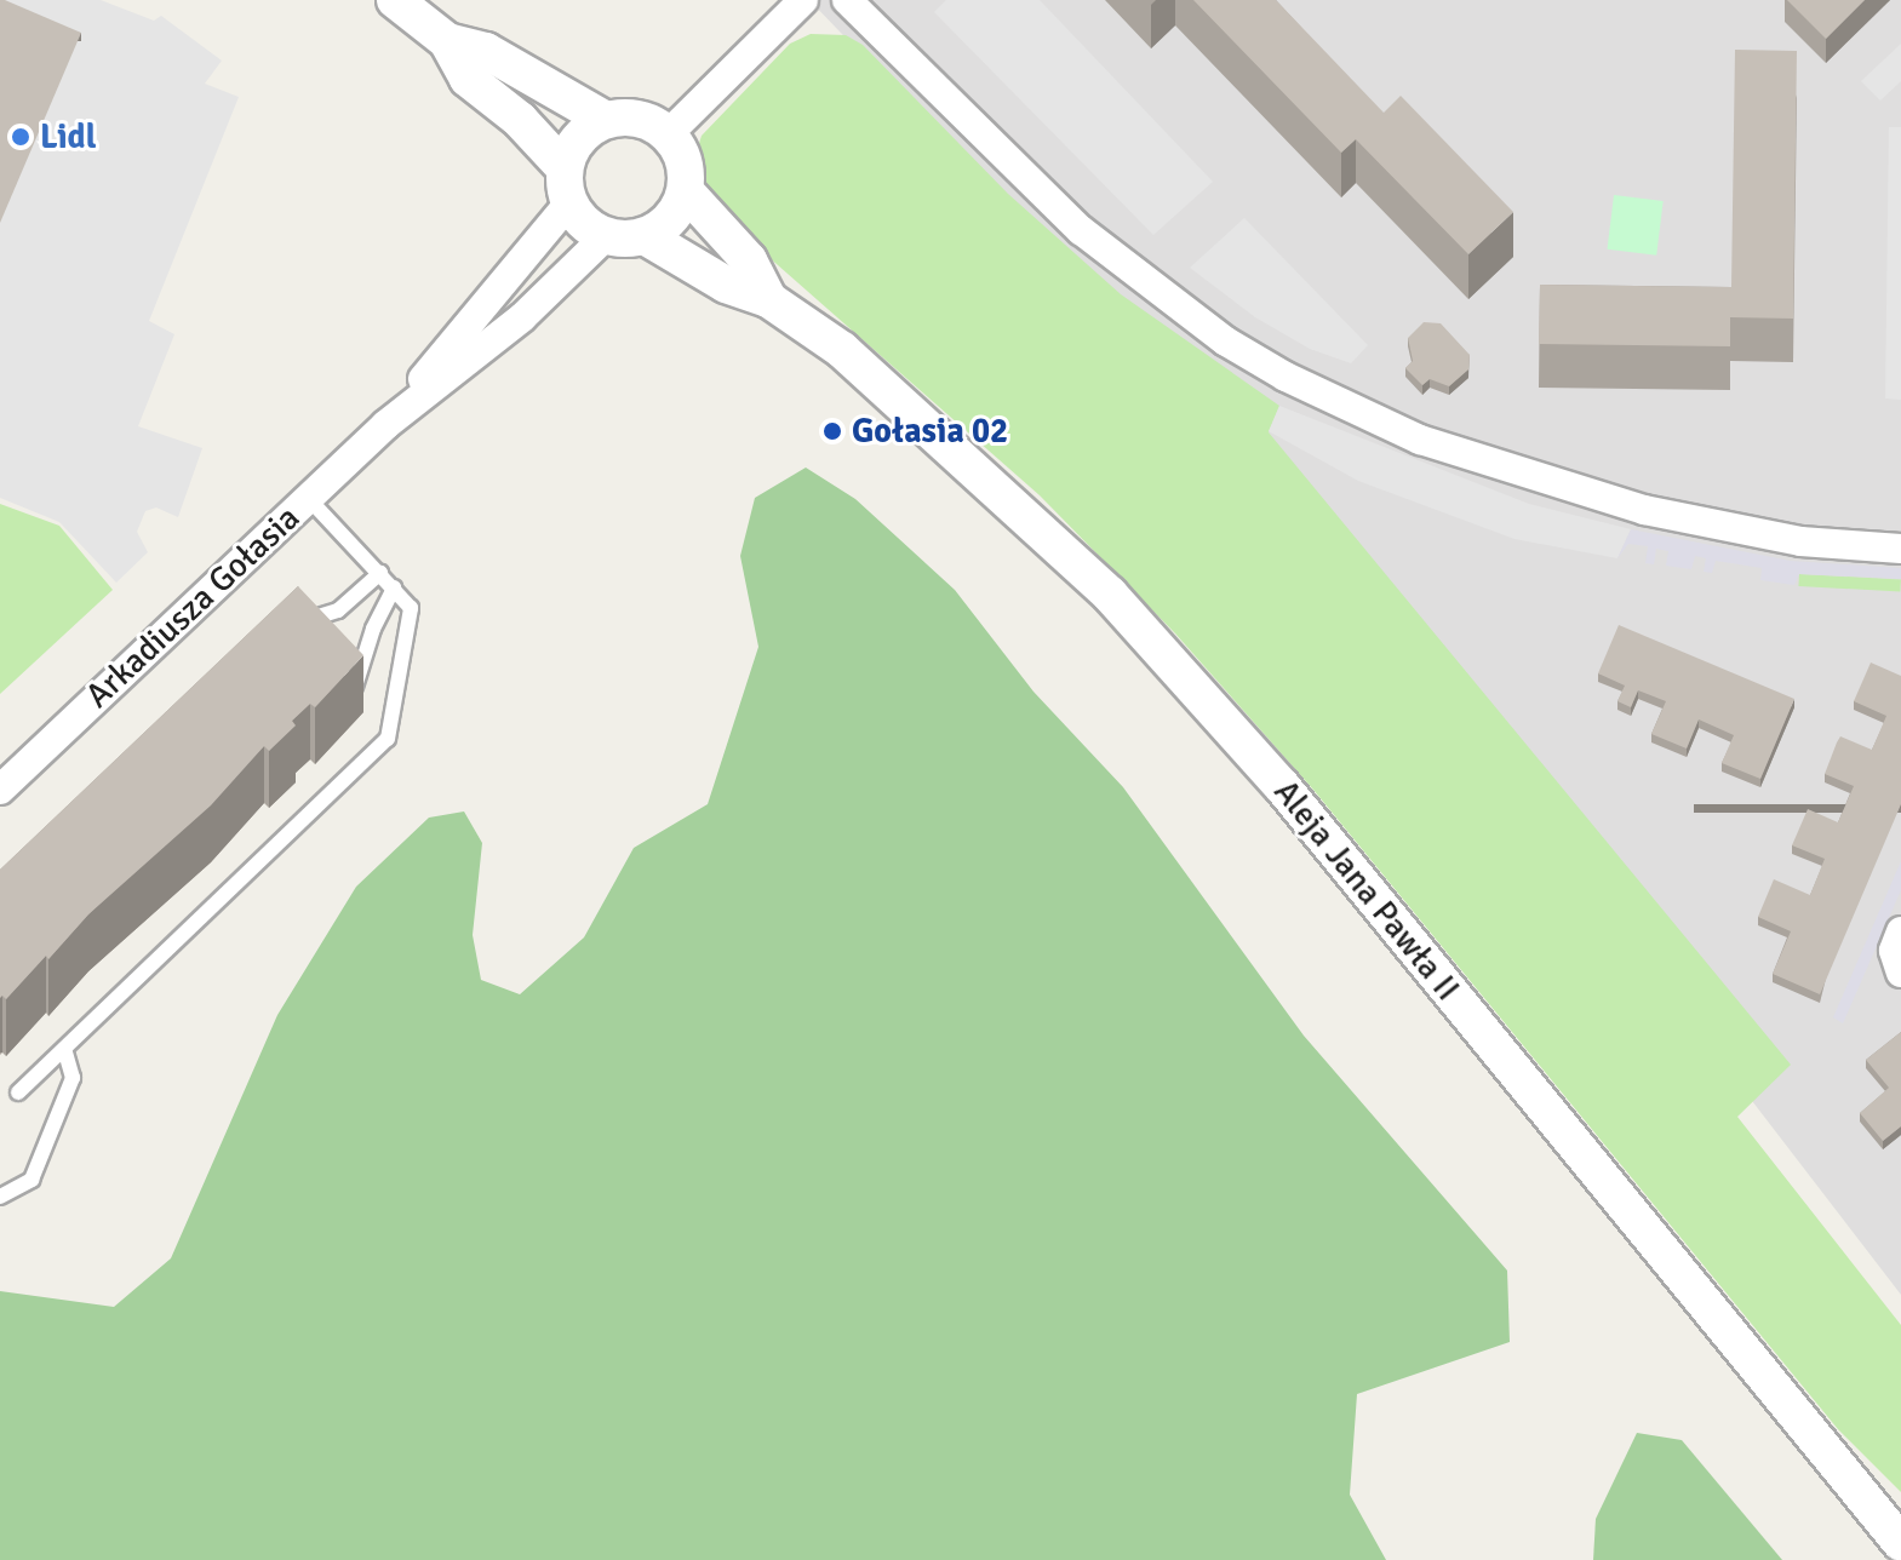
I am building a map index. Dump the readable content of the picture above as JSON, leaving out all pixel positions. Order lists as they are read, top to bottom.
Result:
{
  "streets": {
    "street": ["Arkadiusza Gołasia", "Aleja Jana Pawła II"]
  },
  "crossings": [
    ["Arkadiusza Gołasia", "Aleja Jana Pawła II"]
  ],
  "places": ["Lidl", "Gołasia 02"]
}
